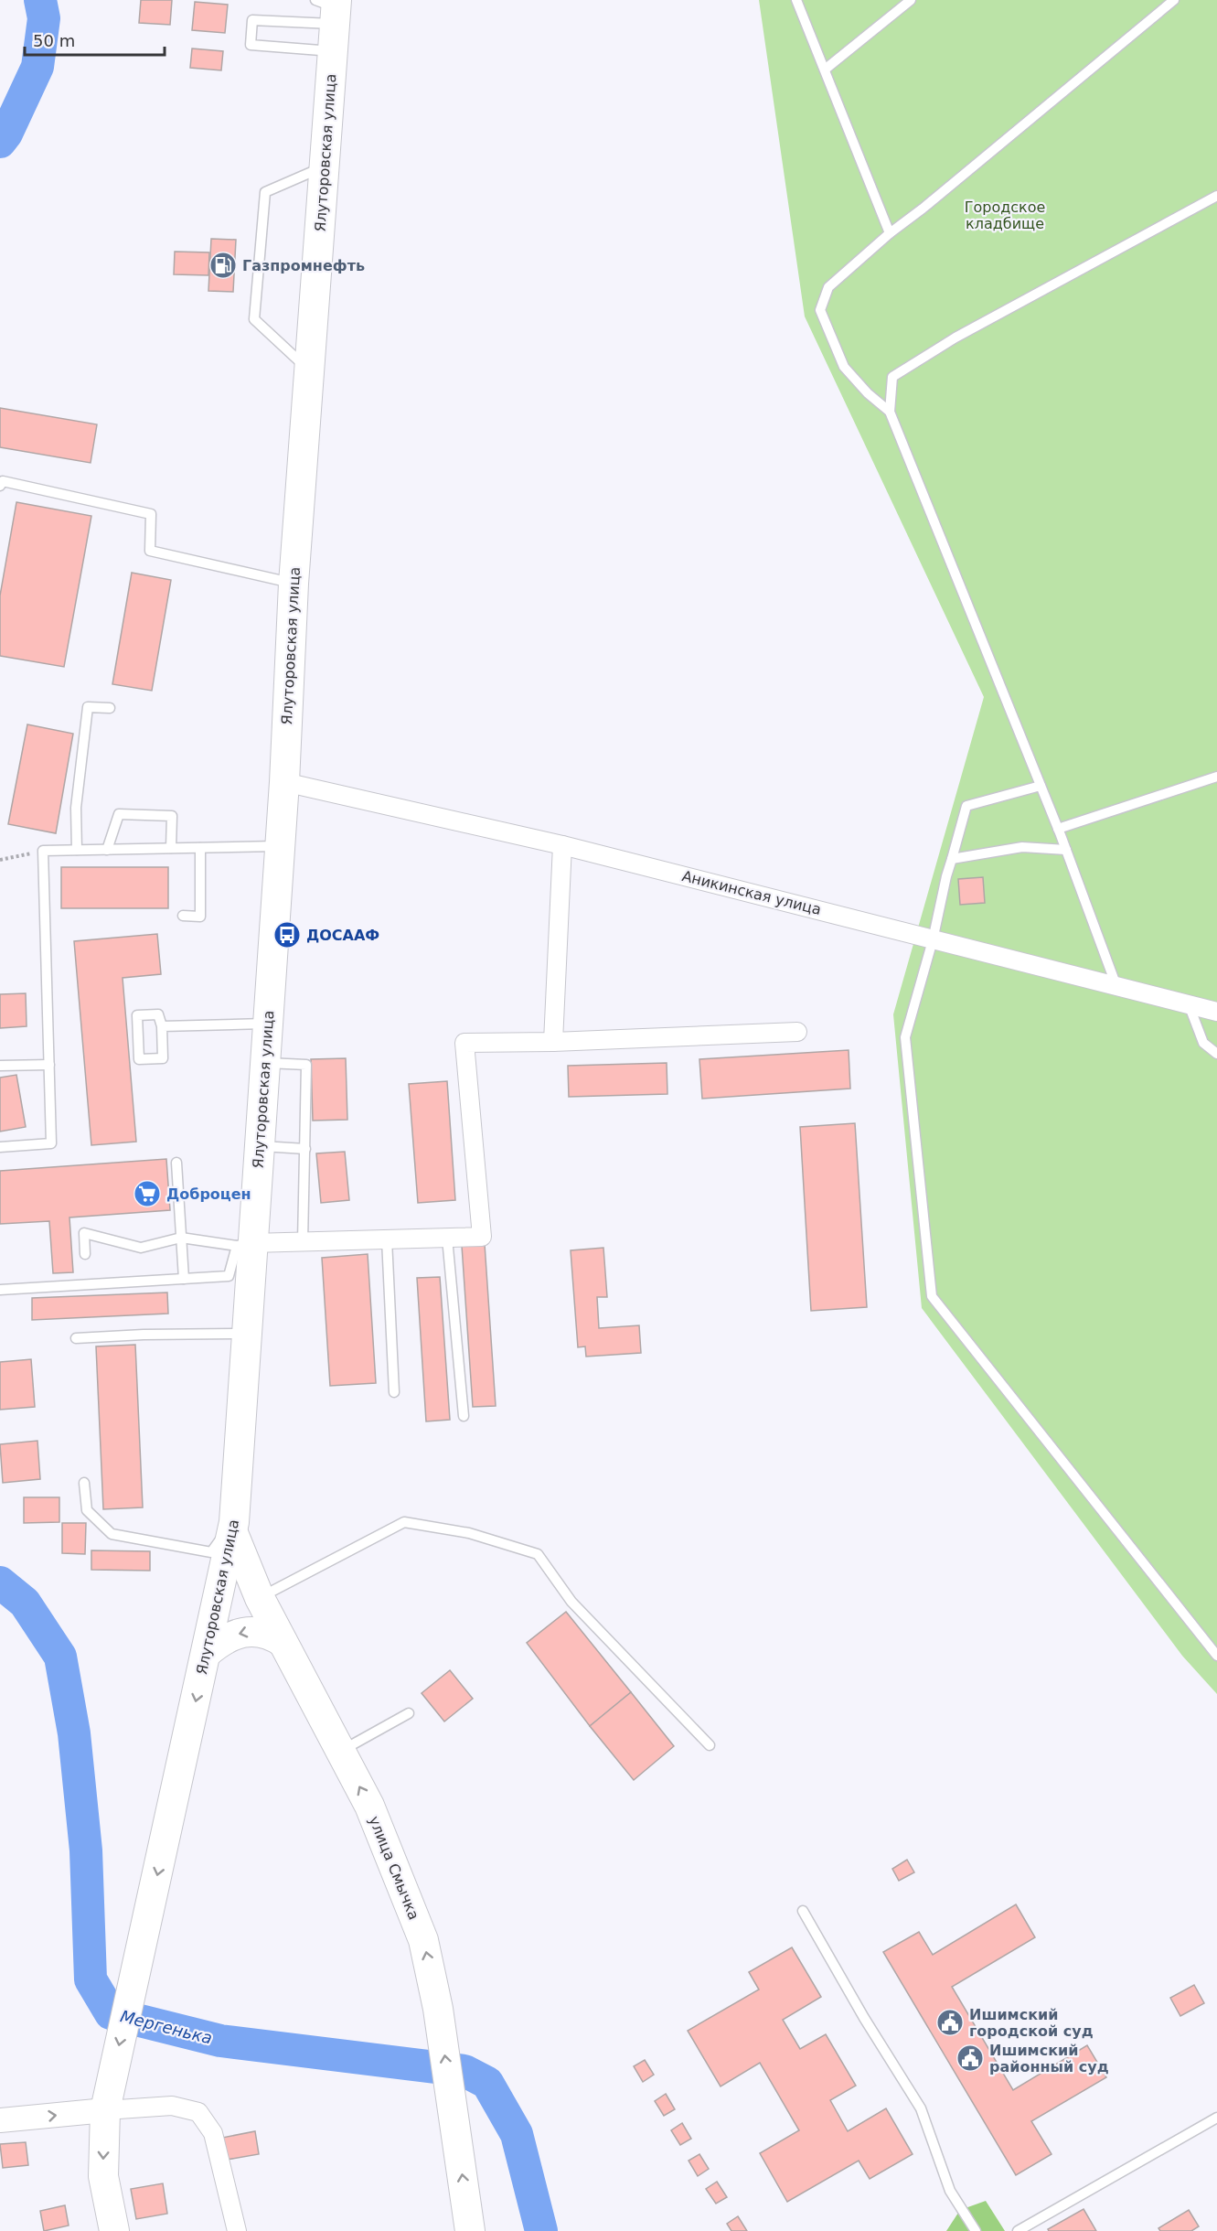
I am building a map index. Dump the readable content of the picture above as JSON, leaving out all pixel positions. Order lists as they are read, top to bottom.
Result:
{
  "streets": {
    "main road": ["Ялуторовская улица", "улица Смычка"],
    "street": ["Аникинская улица"]
  },
  "crossings": [
    ["Ялуторовская улица", "Аникинская улица"],
    ["Ялуторовская улица", "улица Смычка"]
  ],
  "one_way": ["улица Смычка"],
  "water": ["Мергенька"],
  "parks": ["Городское кладбище"],
  "places": {
    "fuel station": ["Газпромнефть"],
    "bus stop": ["ДОСААФ"],
    "supermarket": ["Доброцен"],
    "public building": ["Ишимский городской суд", "Ишимский районный суд"]
  },
  "scale_bar": "50 m"
}
